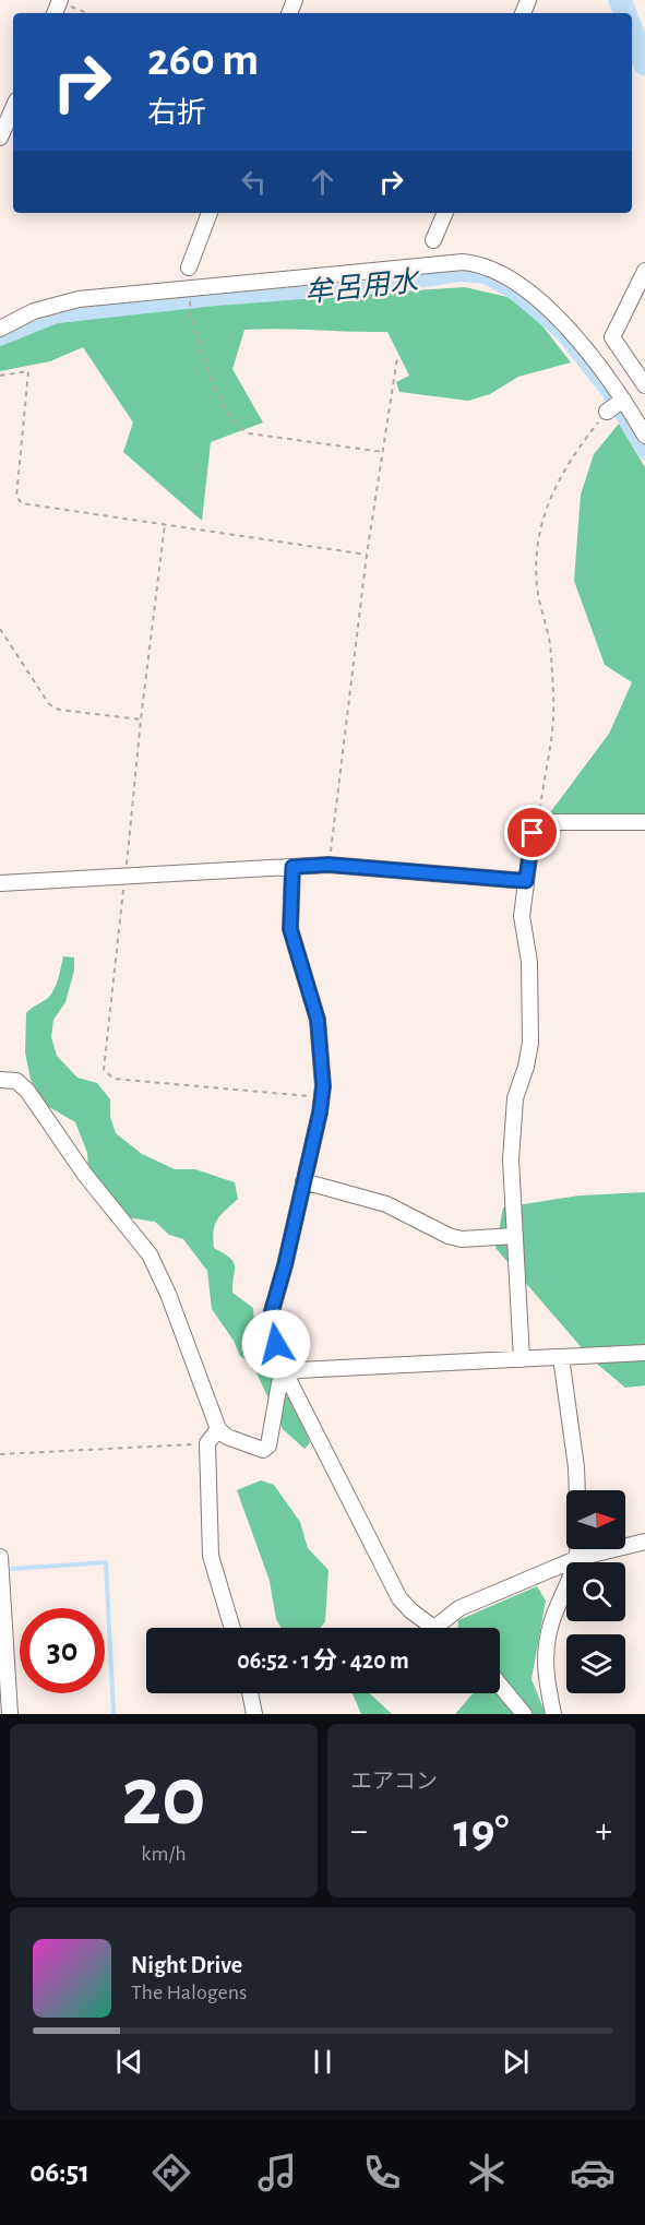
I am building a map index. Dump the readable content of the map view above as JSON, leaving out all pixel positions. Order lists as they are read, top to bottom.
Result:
{
  "water": ["牟呂用水"],
  "north": "right",
  "page": {
    "turn": ["260 m", "右折"],
    "limit": "30",
    "trip": "06:52 · 1 分 · 420 m",
    "tile": [
      ["20", "km/h"],
      "エアコン"
    ],
    "heat": ["−", "19°", "+"],
    "song": ["Night Drive", "The Halogens"],
    "tabs": "06:51"
  }
}
